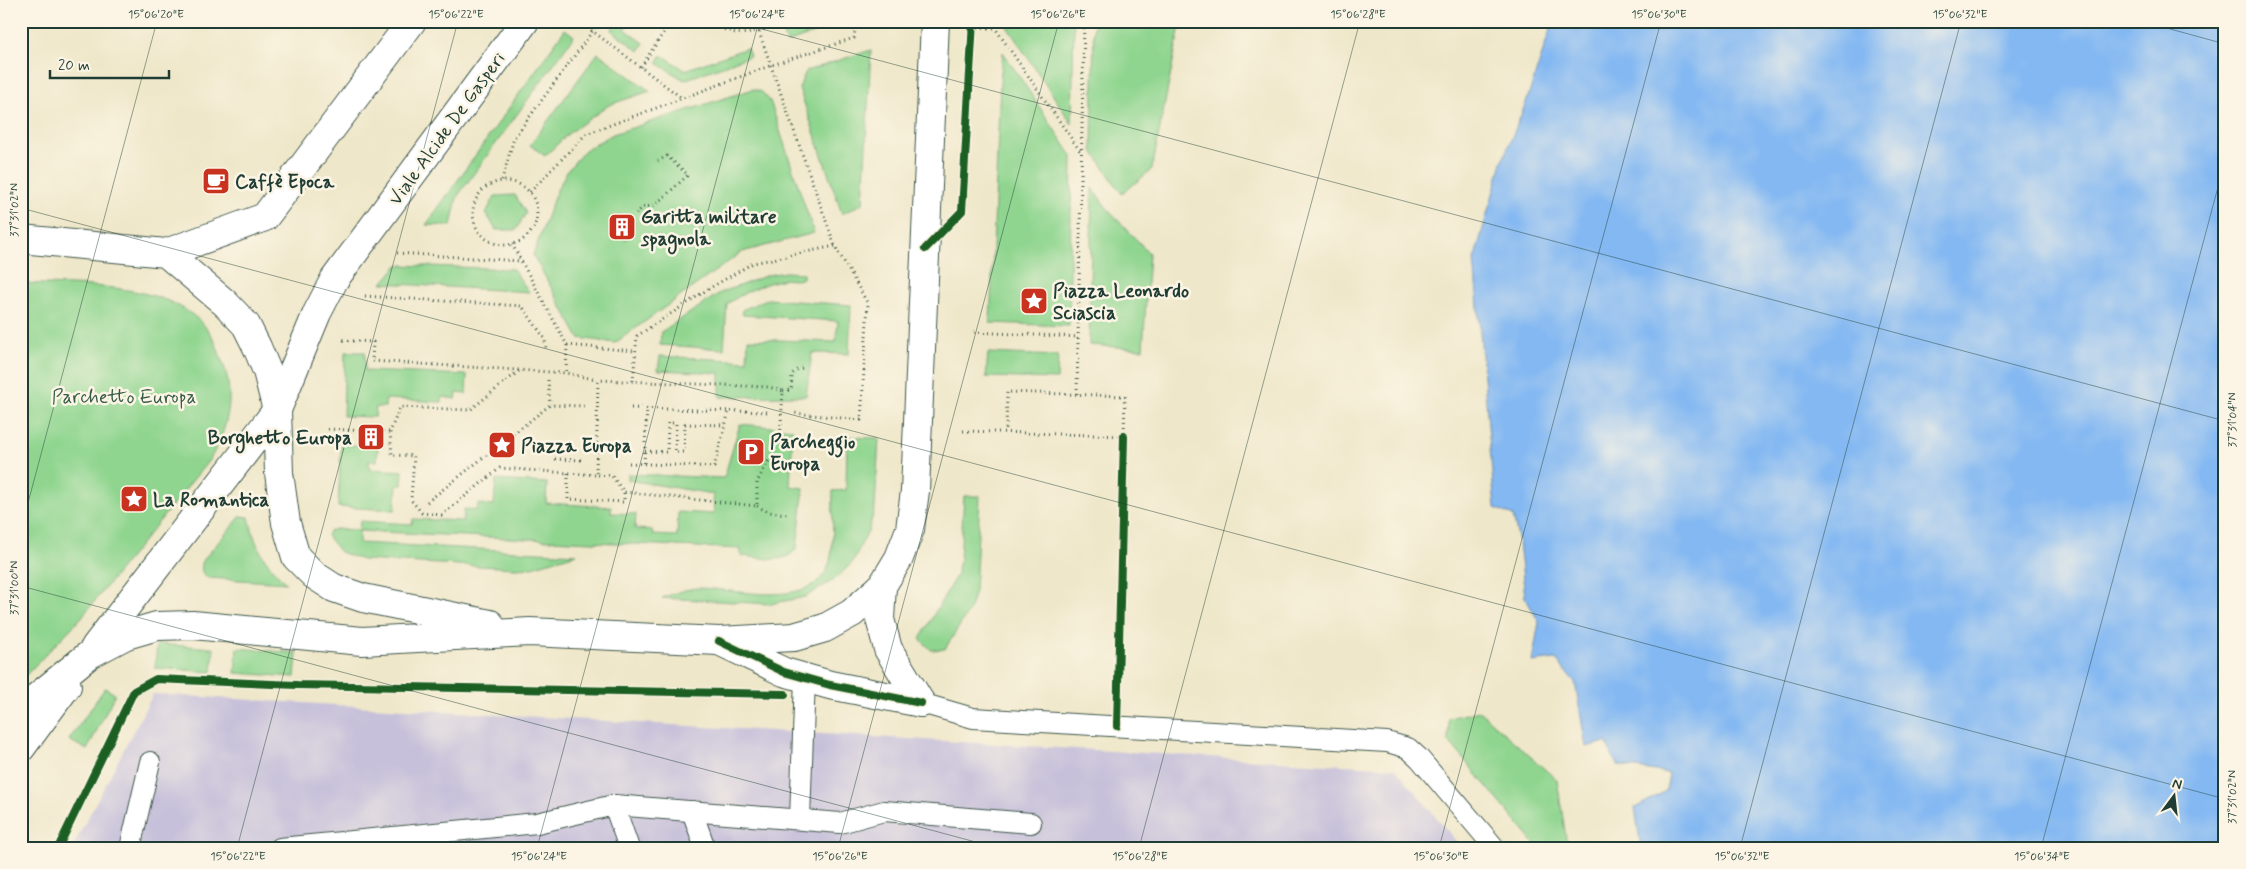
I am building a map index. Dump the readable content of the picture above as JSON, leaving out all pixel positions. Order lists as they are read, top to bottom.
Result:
{
  "streets": {
    "main road": ["Viale Alcide De Gasperi"]
  },
  "parks": ["Parchetto Europa"],
  "places": {
    "cafe": ["Caffè Epoca"],
    "building": ["Garitta militare spagnola", "Borghetto Europa"],
    "place": ["Piazza Leonardo Sciascia", "Piazza Europa", "La Romantica"],
    "parking": ["Parcheggio Europa"]
  },
  "scale_bar": "20 m",
  "north": "top",
  "coordinates": [
    "15°06'20\"E",
    "15°06'22\"E",
    "15°06'24\"E",
    "15°06'26\"E",
    "15°06'28\"E",
    "15°06'30\"E",
    "15°06'32\"E",
    "37°31'02\"N",
    "37°31'04\"N",
    "37°31'00\"N",
    "15°06'34\"E"
  ]
}
